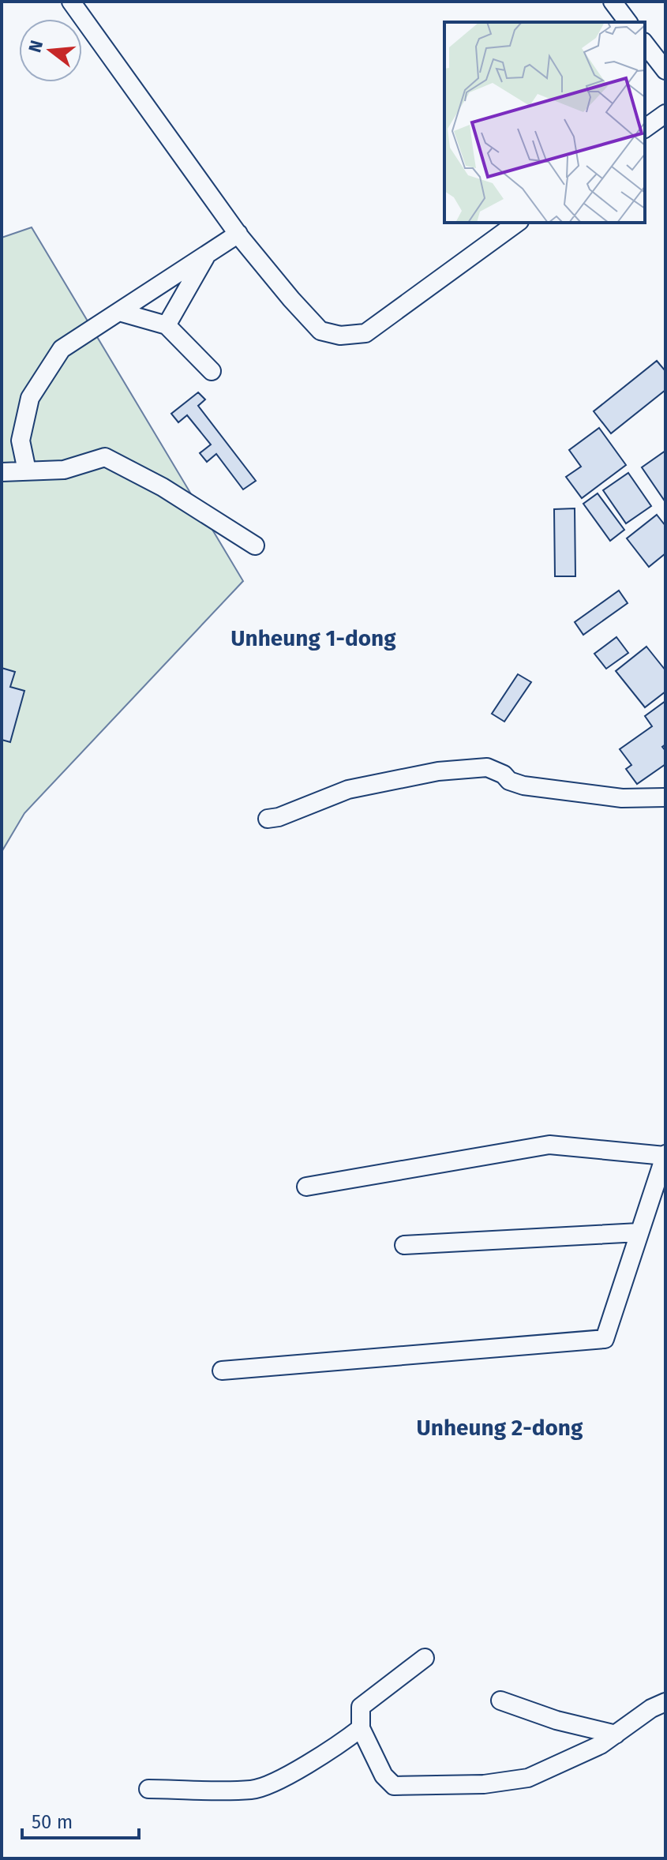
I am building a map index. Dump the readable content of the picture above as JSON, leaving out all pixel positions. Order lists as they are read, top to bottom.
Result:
{
  "districts": ["Unheung 1-dong", "Unheung 2-dong"],
  "scale_bar": "50 m",
  "north": "left"
}
